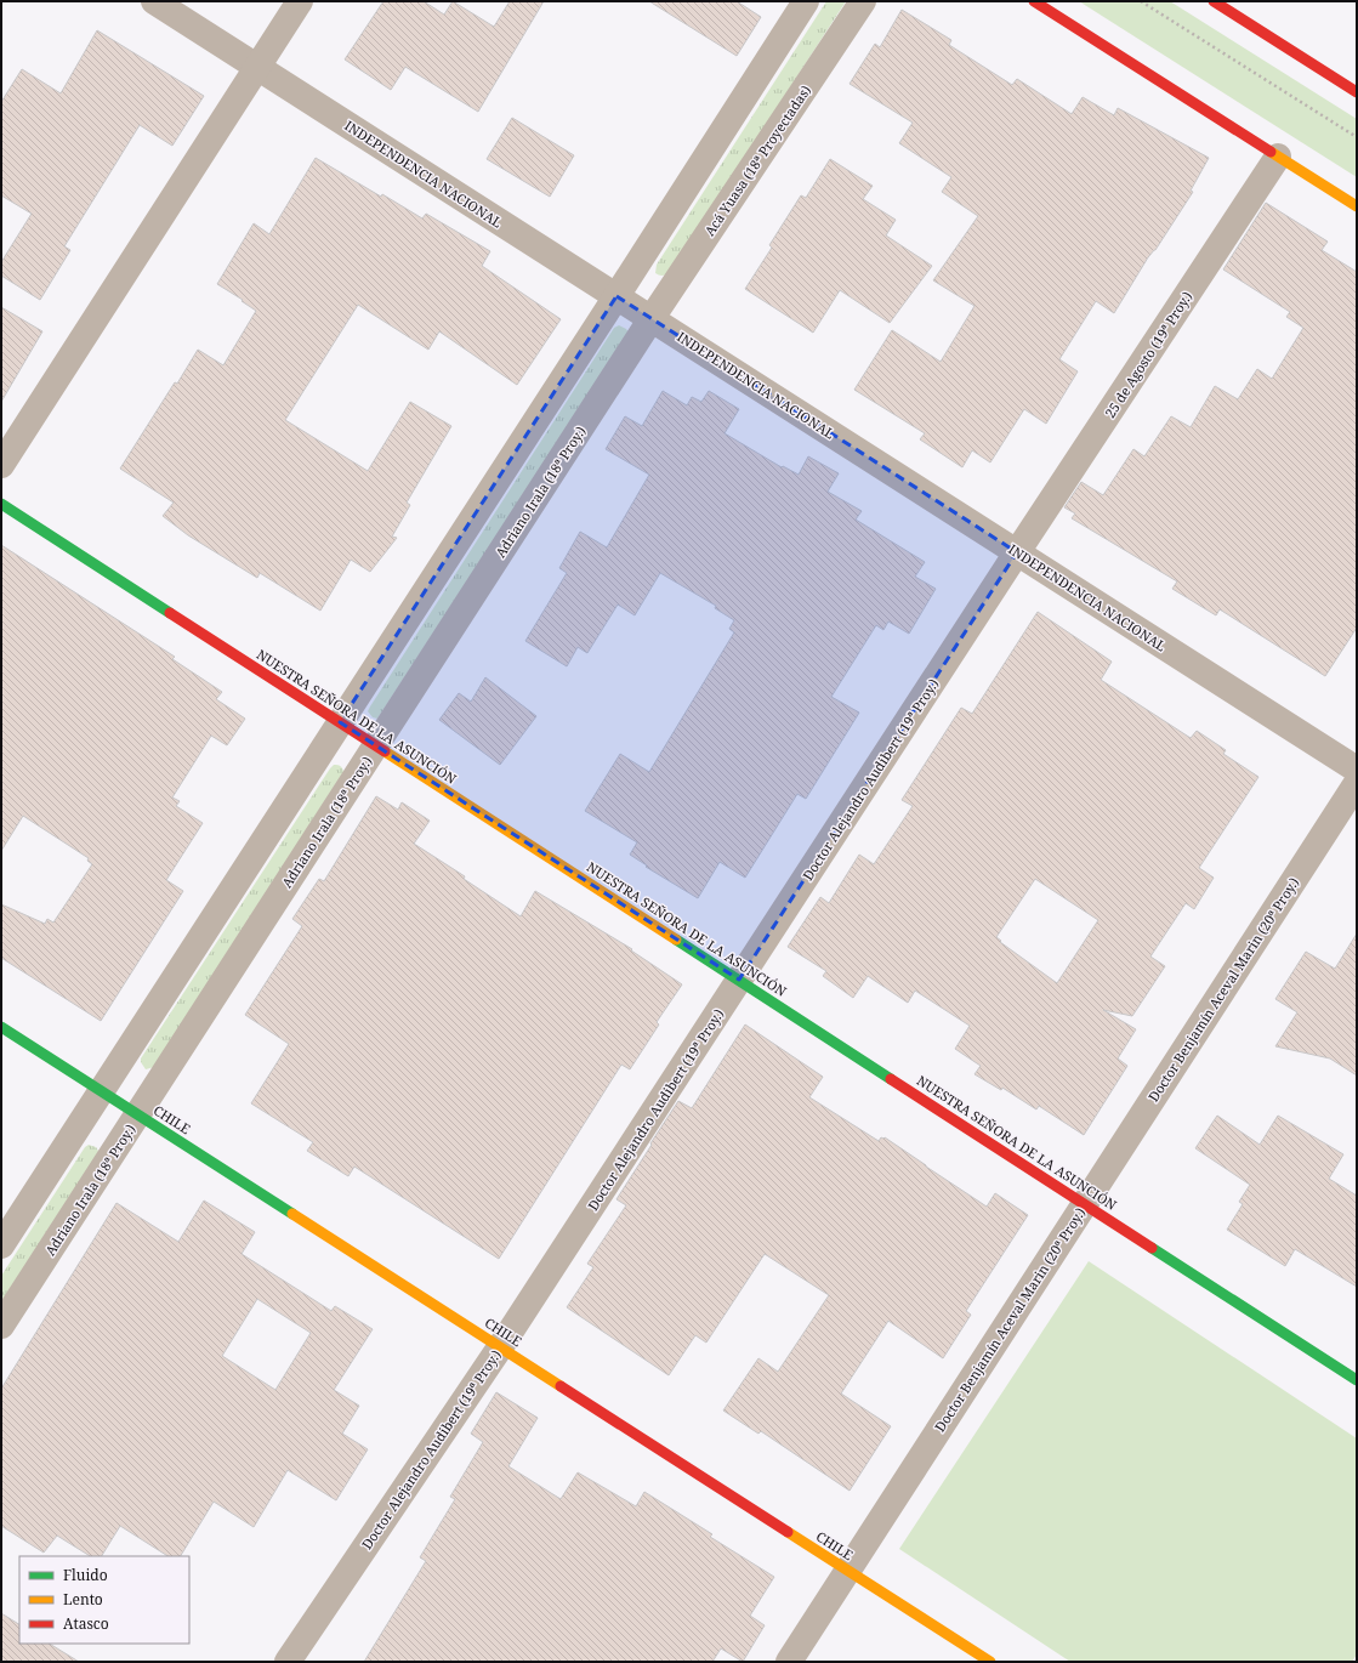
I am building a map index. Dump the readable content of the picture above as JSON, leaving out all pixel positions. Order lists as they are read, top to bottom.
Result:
{
  "streets": {
    "street": [
      "Acá Yuasa (18ª Proyectadas)",
      "INDEPENDENCIA NACIONAL",
      "25 de Agosto (19ª Proy.)",
      "Adriano Irala (18ª Proy.)",
      "NUESTRA SEÑORA DE LA ASUNCIÓN",
      "Doctor Alejandro Audibert (19ª Proy.)",
      "Doctor Benjamín Aceval Marin (20ª Proy.)",
      "CHILE"
    ]
  },
  "crossings": [
    ["Acá Yuasa (18ª Proyectadas)", "INDEPENDENCIA NACIONAL"],
    ["Acá Yuasa (18ª Proyectadas)", "Adriano Irala (18ª Proy.)"],
    ["INDEPENDENCIA NACIONAL", "25 de Agosto (19ª Proy.)"],
    ["INDEPENDENCIA NACIONAL", "Adriano Irala (18ª Proy.)"],
    ["INDEPENDENCIA NACIONAL", "Doctor Alejandro Audibert (19ª Proy.)"],
    ["25 de Agosto (19ª Proy.)", "Doctor Alejandro Audibert (19ª Proy.)"],
    ["Adriano Irala (18ª Proy.)", "NUESTRA SEÑORA DE LA ASUNCIÓN"],
    ["Adriano Irala (18ª Proy.)", "CHILE"],
    ["NUESTRA SEÑORA DE LA ASUNCIÓN", "Doctor Alejandro Audibert (19ª Proy.)"],
    ["NUESTRA SEÑORA DE LA ASUNCIÓN", "Doctor Benjamín Aceval Marin (20ª Proy.)"],
    ["Doctor Alejandro Audibert (19ª Proy.)", "CHILE"],
    ["Doctor Benjamín Aceval Marin (20ª Proy.)", "CHILE"]
  ],
  "legend": ["Fluido", "Lento", "Atasco"]
}
